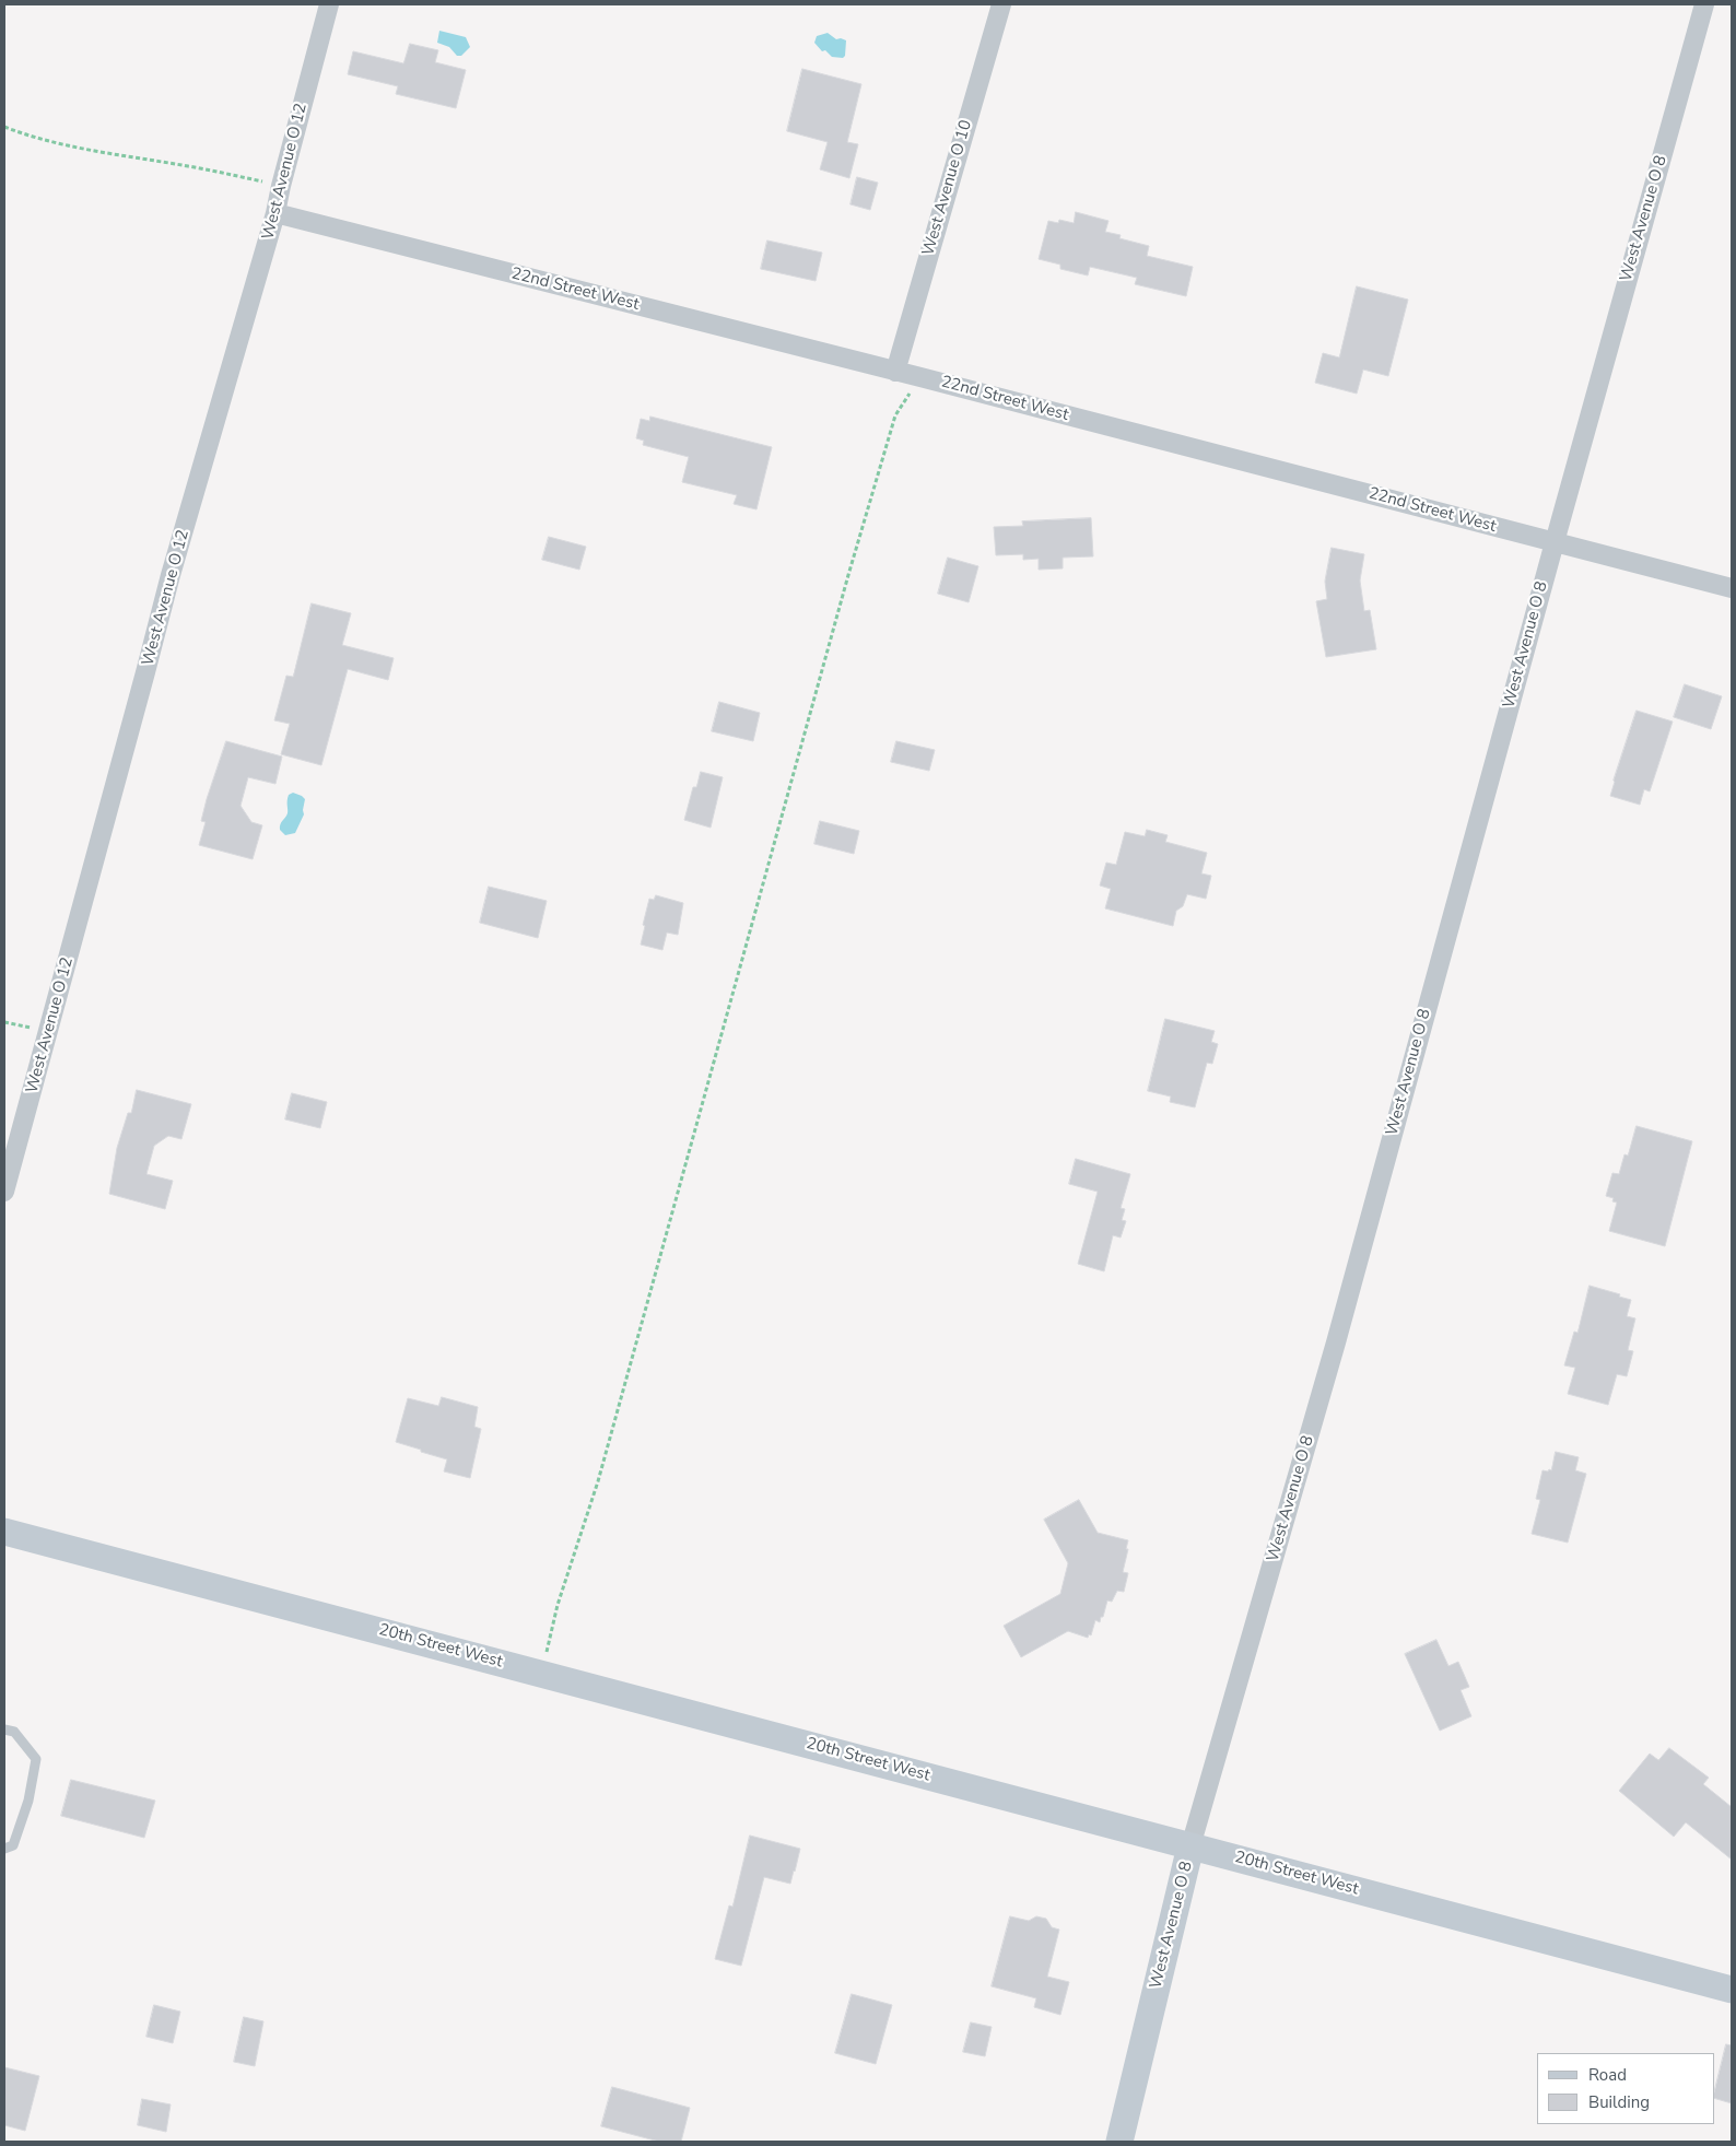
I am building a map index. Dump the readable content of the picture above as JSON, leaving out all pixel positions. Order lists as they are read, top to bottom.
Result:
{
  "streets": {
    "main road": ["West Avenue O 8", "20th Street West"],
    "street": ["West Avenue O 12", "West Avenue O 10", "22nd Street West"]
  },
  "crossings": [
    ["West Avenue O 12", "22nd Street West"],
    ["West Avenue O 10", "22nd Street West"],
    ["West Avenue O 8", "22nd Street West"],
    ["West Avenue O 8", "20th Street West"]
  ],
  "legend": ["Road", "Building"]
}
